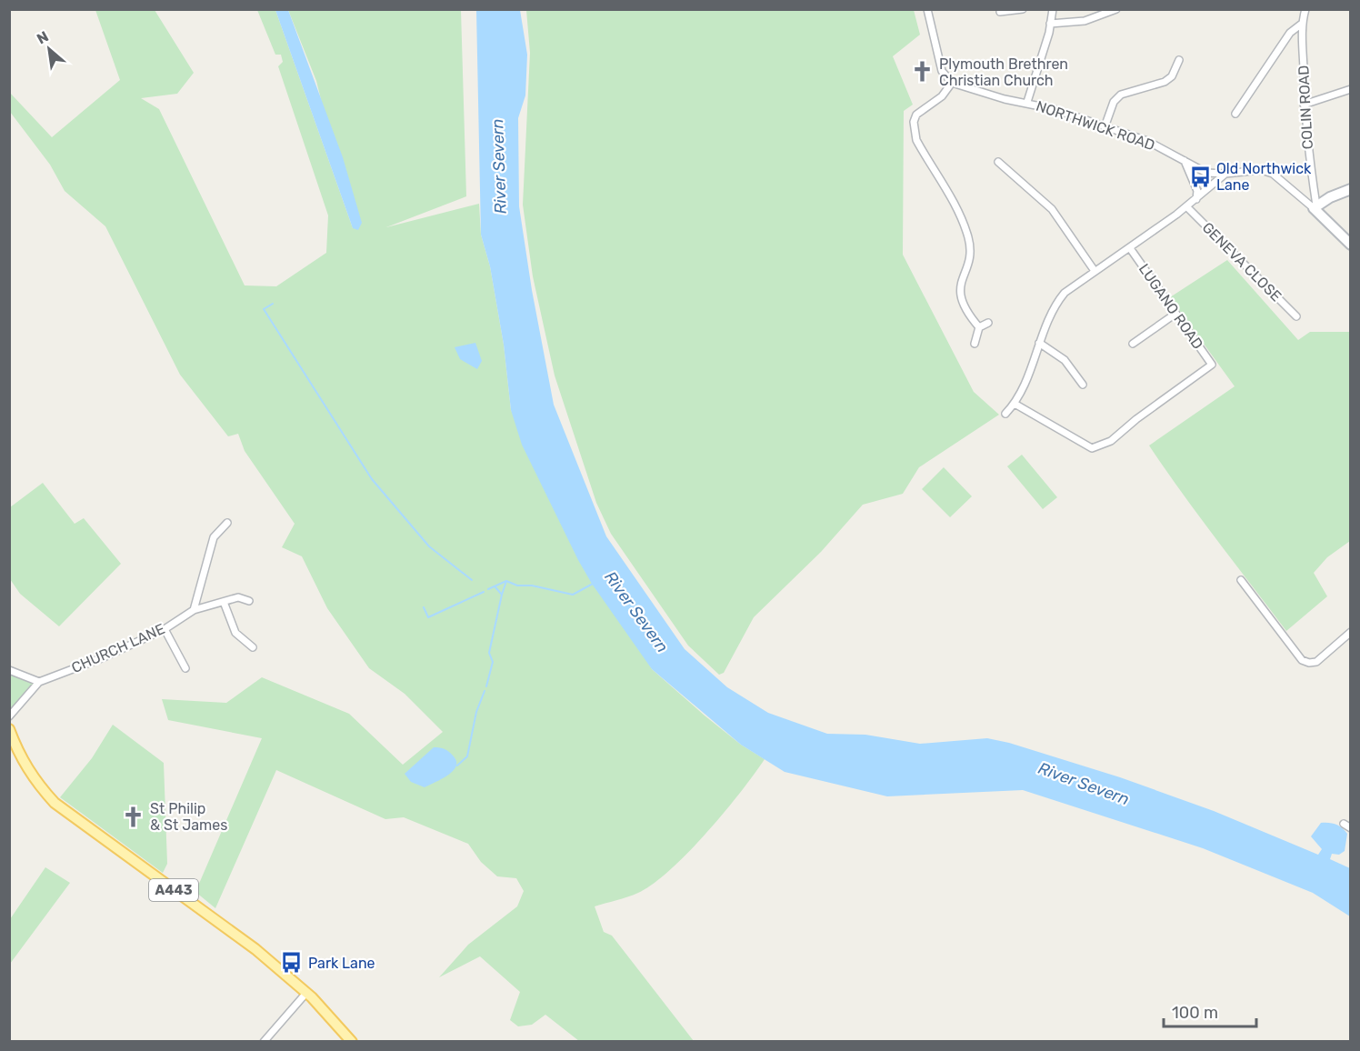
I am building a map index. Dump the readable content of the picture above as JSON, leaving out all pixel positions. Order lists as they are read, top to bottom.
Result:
{
  "streets": {
    "main road": ["A443"],
    "street": [
      "COLIN ROAD",
      "NORTHWICK ROAD",
      "GENEVA CLOSE",
      "LUGANO ROAD",
      "CHURCH LANE"
    ]
  },
  "crossings": [
    ["COLIN ROAD", "NORTHWICK ROAD"]
  ],
  "water": ["River Severn"],
  "places": {
    "church": ["Plymouth Brethren Christian Church", "St Philip & St James"],
    "bus stop": ["Old Northwick Lane", "Park Lane"]
  },
  "scale_bar": "100 m",
  "north": "top left"
}
